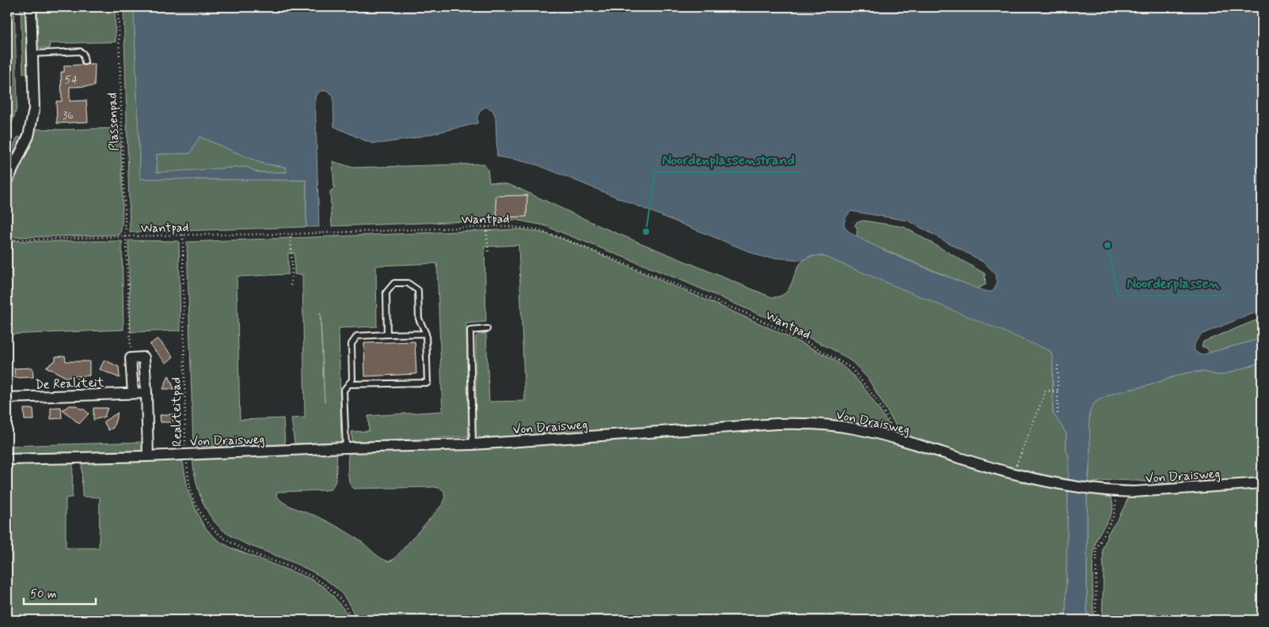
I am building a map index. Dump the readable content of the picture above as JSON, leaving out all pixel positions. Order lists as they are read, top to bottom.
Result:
{
  "streets": {
    "street": ["De Realiteit", "Von Draisweg"],
    "path": ["Plassenpad", "Wantpad", "Realiteitpad"]
  },
  "crossings": [
    ["Plassenpad", "Wantpad"],
    ["Wantpad", "Realiteitpad"],
    ["Wantpad", "Von Draisweg"],
    ["Realiteitpad", "Von Draisweg"]
  ],
  "places": ["Noordenplassenstrand", "Noorderplassen"],
  "house_numbers": ["54", "36"],
  "scale_bar": "50 m"
}
